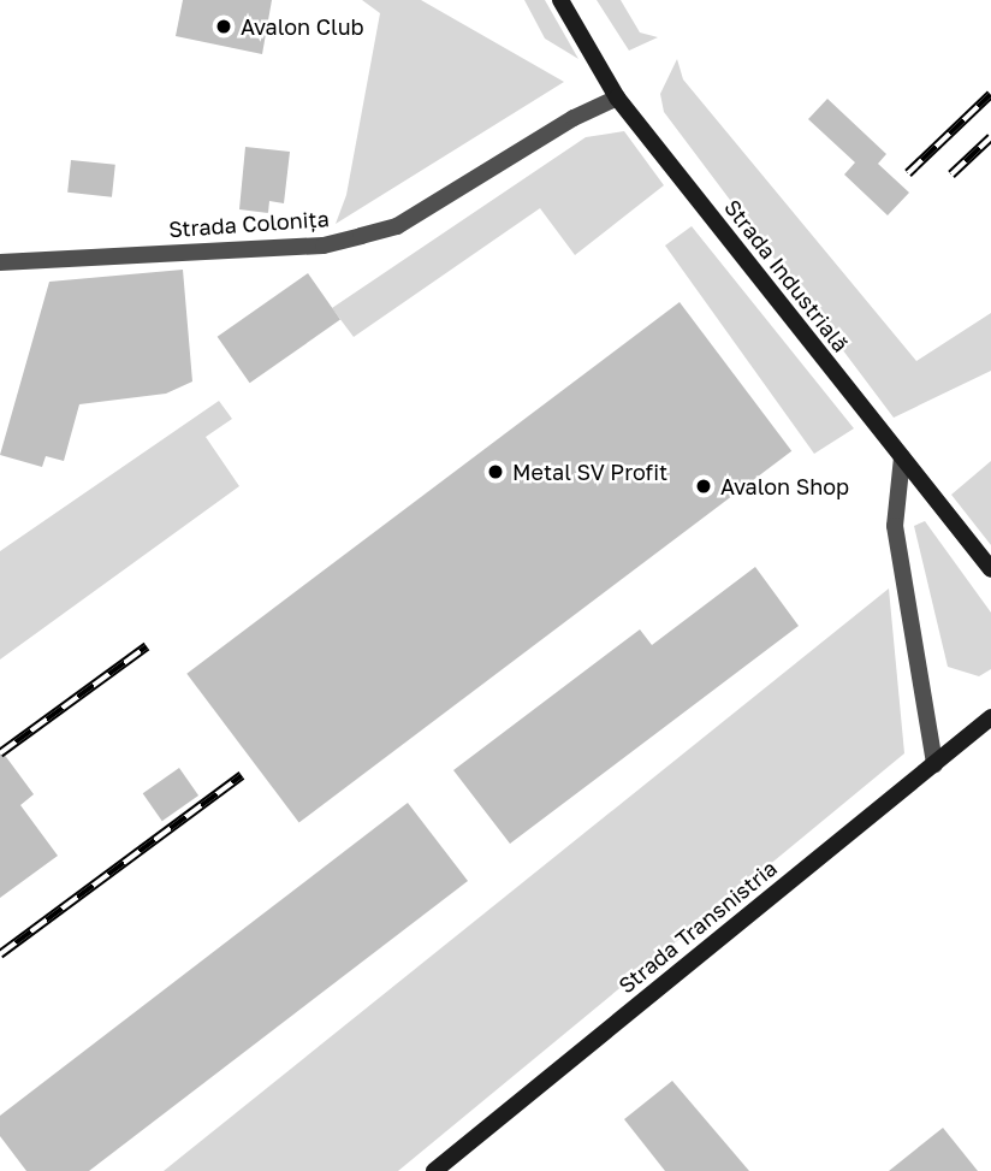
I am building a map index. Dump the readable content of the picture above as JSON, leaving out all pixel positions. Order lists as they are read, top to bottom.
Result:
{
  "streets": {
    "street": ["Strada Colonița", "Strada Industrială", "Strada Transnistria"]
  },
  "crossings": [
    ["Strada Colonița", "Strada Industrială"]
  ],
  "places": ["Avalon Club", "Metal SV Profit", "Avalon Shop"]
}
